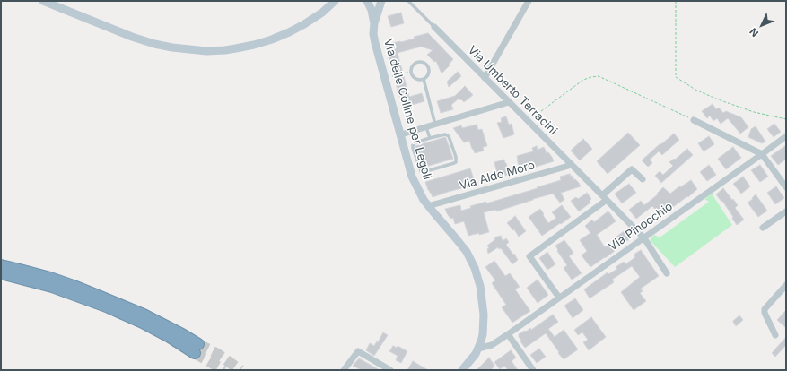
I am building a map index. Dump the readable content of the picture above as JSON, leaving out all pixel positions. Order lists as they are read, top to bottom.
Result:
{
  "streets": {
    "street": [
      "Via Umberto Terracini",
      "Via delle Colline per Legoli",
      "Via Aldo Moro",
      "Via Pinocchio"
    ]
  },
  "crossings": [
    ["Via Umberto Terracini", "Via Aldo Moro"],
    ["Via Umberto Terracini", "Via Pinocchio"],
    ["Via delle Colline per Legoli", "Via Aldo Moro"],
    ["Via delle Colline per Legoli", "Via Pinocchio"]
  ],
  "north": "bottom left"
}
